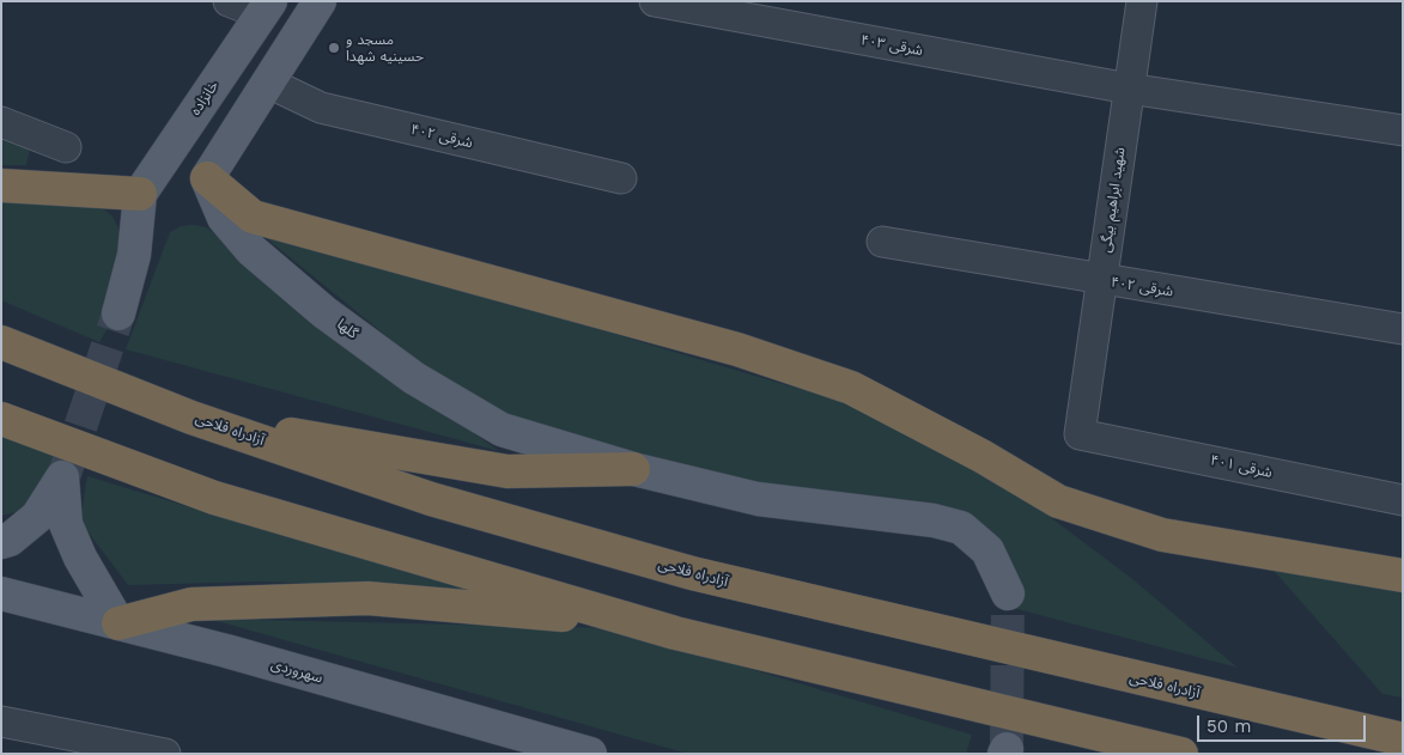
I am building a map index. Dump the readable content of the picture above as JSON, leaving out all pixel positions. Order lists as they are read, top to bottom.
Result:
{
  "streets": {
    "highway": ["آزادراه فلاحی"],
    "main road": ["خانزاده", "گلها", "سهروردی"],
    "street": [
      "۴۰۳ شرقی",
      "۴۰۲ شرقی",
      "شهید ابراهیم بیگی",
      "۴۰۱ شرقی"
    ]
  },
  "crossings": [
    ["۴۰۳ شرقی", "شهید ابراهیم بیگی"],
    ["۴۰۲ شرقی", "شهید ابراهیم بیگی"],
    ["شهید ابراهیم بیگی", "۴۰۱ شرقی"]
  ],
  "places": ["مسجد و حسینیه شهدا"],
  "scale_bar": "50 m"
}
